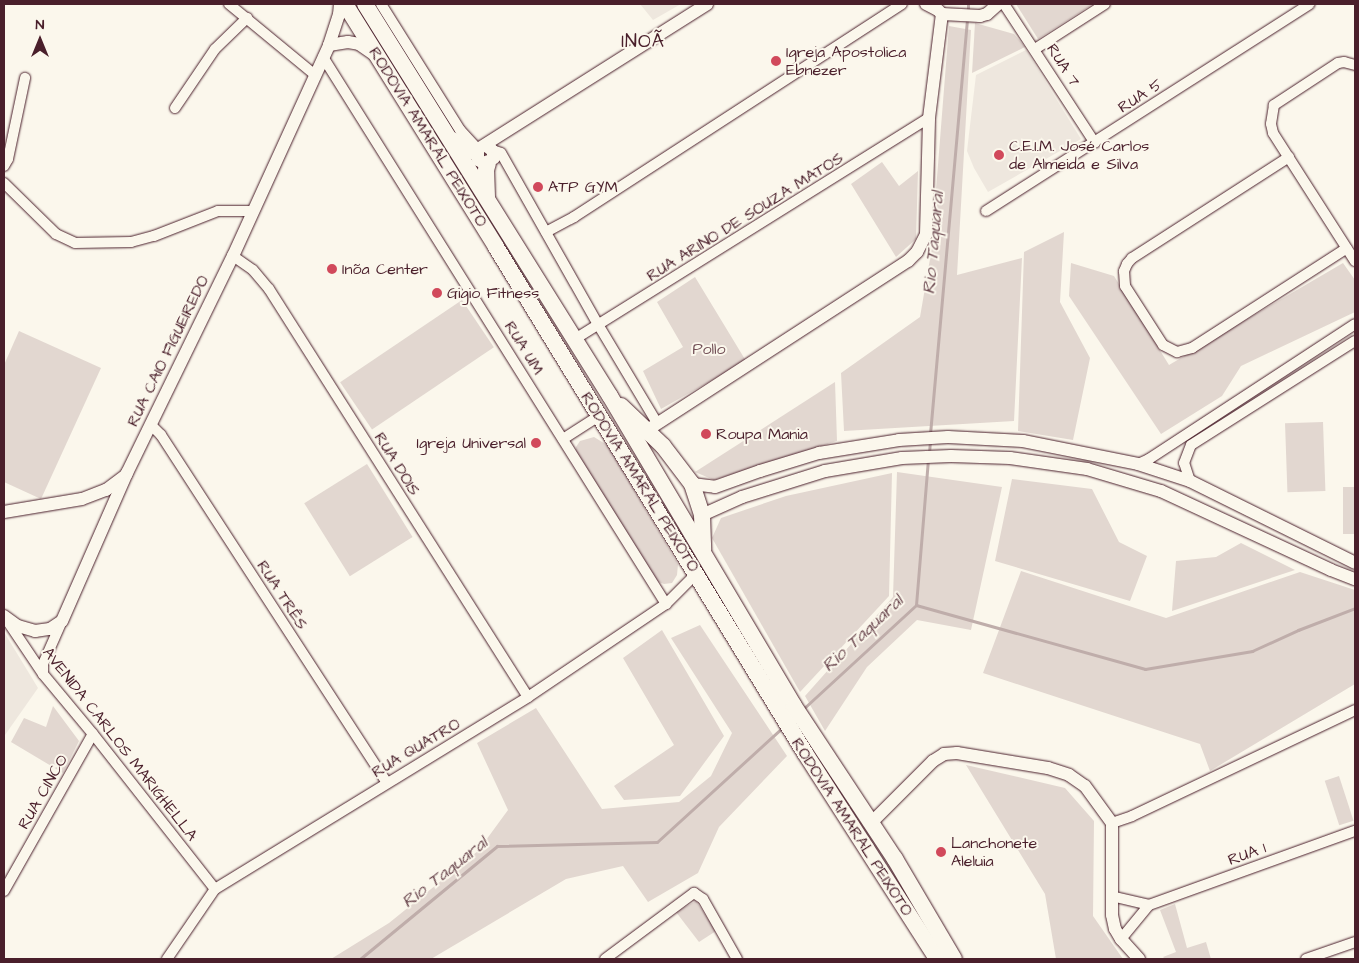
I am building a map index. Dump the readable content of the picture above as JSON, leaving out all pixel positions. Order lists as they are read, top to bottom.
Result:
{
  "streets": {
    "highway": ["RODOVIA AMARAL PEIXOTO"],
    "street": [
      "RUA 7",
      "RUA 5",
      "RUA ARINO DE SOUZA MATOS",
      "RUA UM",
      "RUA CAIO FIGUEIREDO",
      "RUA DOIS",
      "RUA TRÊS",
      "AVENIDA CARLOS MARIGHELLA",
      "RUA QUATRO",
      "RUA CINCO",
      "RUA 1"
    ]
  },
  "crossings": [
    ["RUA 7", "RUA 5"],
    ["RODOVIA AMARAL PEIXOTO", "RUA ARINO DE SOUZA MATOS"],
    ["RODOVIA AMARAL PEIXOTO", "RUA QUATRO"],
    ["RUA UM", "RUA CAIO FIGUEIREDO"],
    ["RUA UM", "RUA QUATRO"],
    ["RUA CAIO FIGUEIREDO", "RUA DOIS"],
    ["RUA CAIO FIGUEIREDO", "RUA TRÊS"],
    ["RUA CAIO FIGUEIREDO", "AVENIDA CARLOS MARIGHELLA"],
    ["RUA DOIS", "RUA QUATRO"],
    ["RUA TRÊS", "RUA QUATRO"],
    ["AVENIDA CARLOS MARIGHELLA", "RUA QUATRO"],
    ["AVENIDA CARLOS MARIGHELLA", "RUA CINCO"]
  ],
  "districts": ["INOÃ"],
  "water": ["Rio Taquaral"],
  "parks": ["Pollo"],
  "places": [
    "Igreja Apostolica Ebnezer",
    "C.E.I.M. José Carlos de Almeida e Silva",
    "ATP GYM",
    "Inõa Center",
    "Gigio Fitness",
    "Roupa Mania",
    "Igreja Universal",
    "Lanchonete Aleluia"
  ],
  "north": "top"
}
